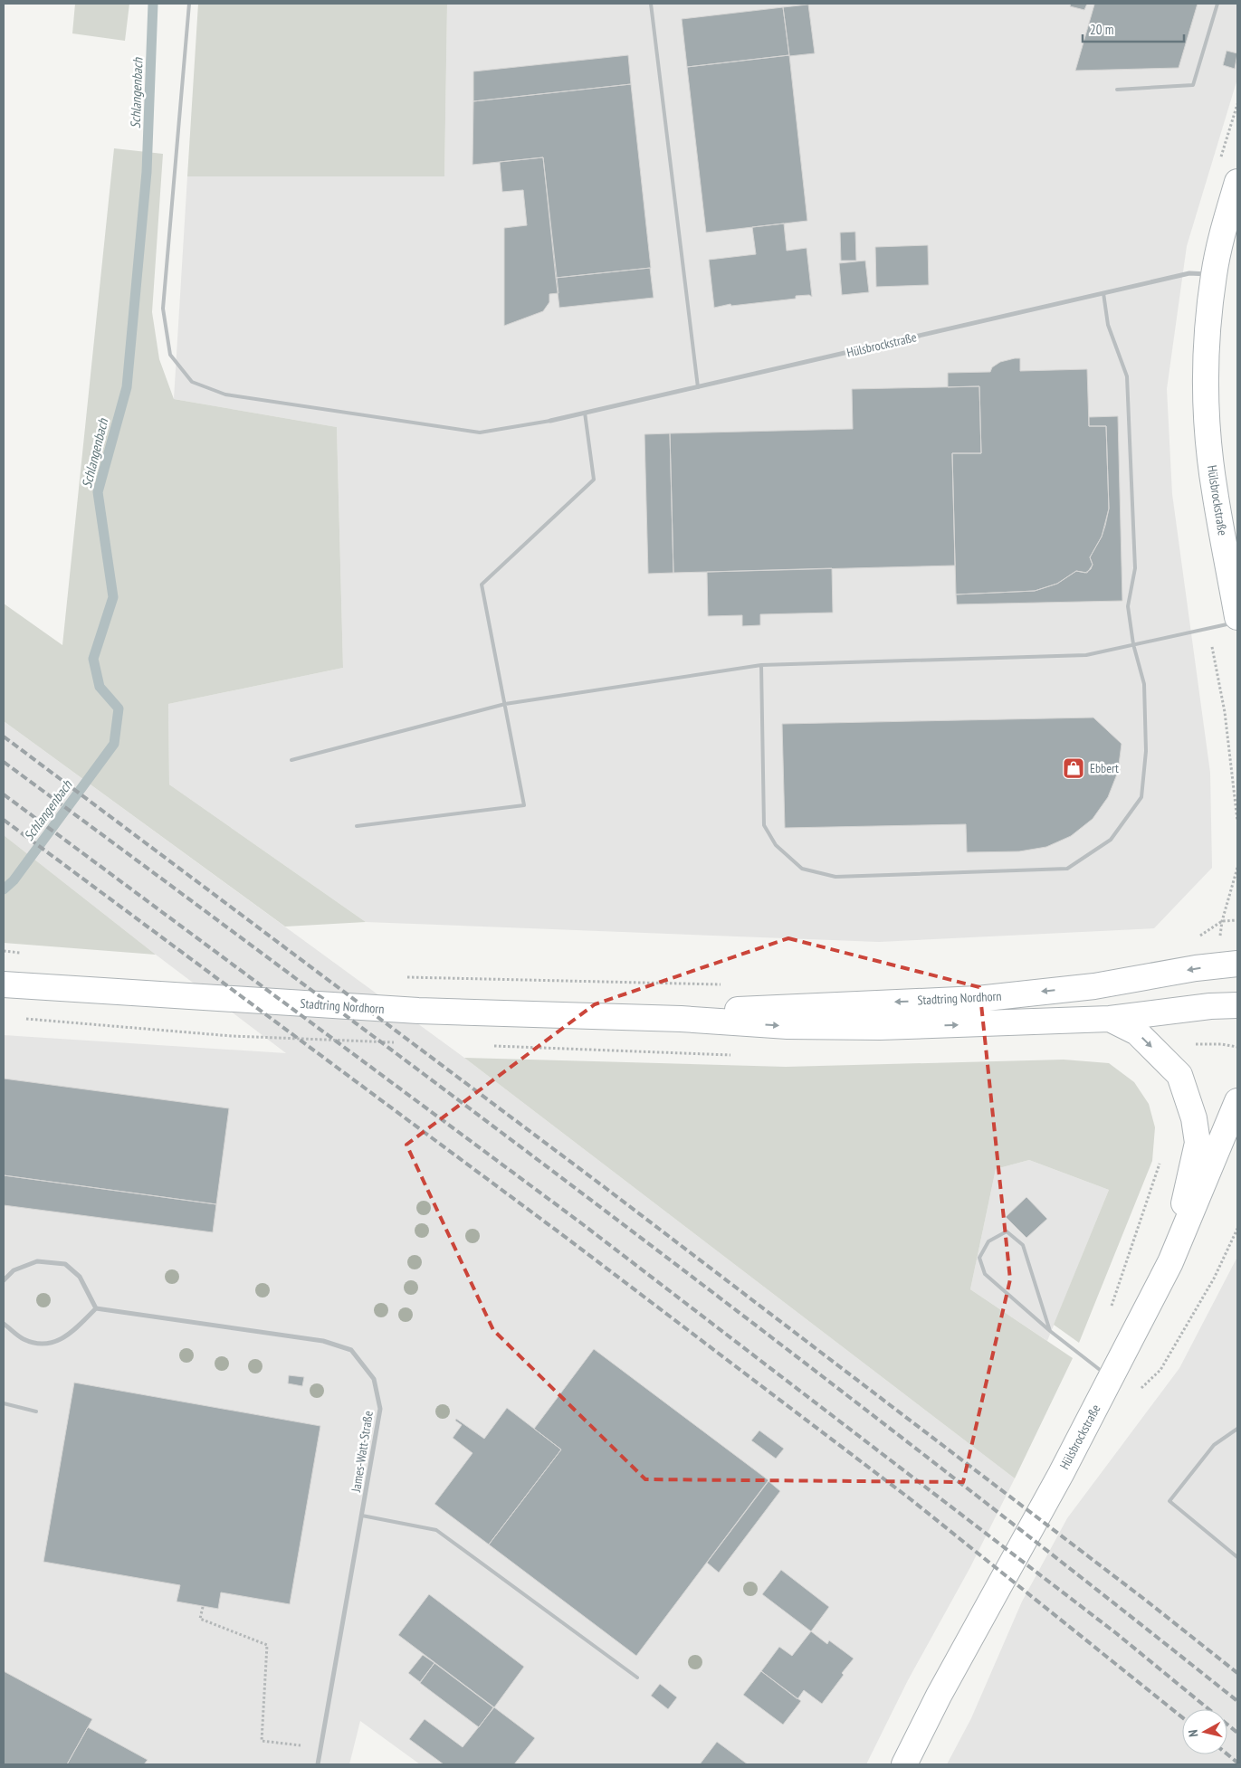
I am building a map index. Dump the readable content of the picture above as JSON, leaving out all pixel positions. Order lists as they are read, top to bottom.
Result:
{
  "streets": {
    "main road": ["Hülsbrockstraße", "Stadtring Nordhorn"],
    "street": ["James-Watt-Straße"]
  },
  "crossings": [
    ["Hülsbrockstraße", "Stadtring Nordhorn"]
  ],
  "water": ["Schlangenbach"],
  "places": {
    "shop": ["Ebbert"]
  },
  "scale_bar": "20 m",
  "north": "left"
}
